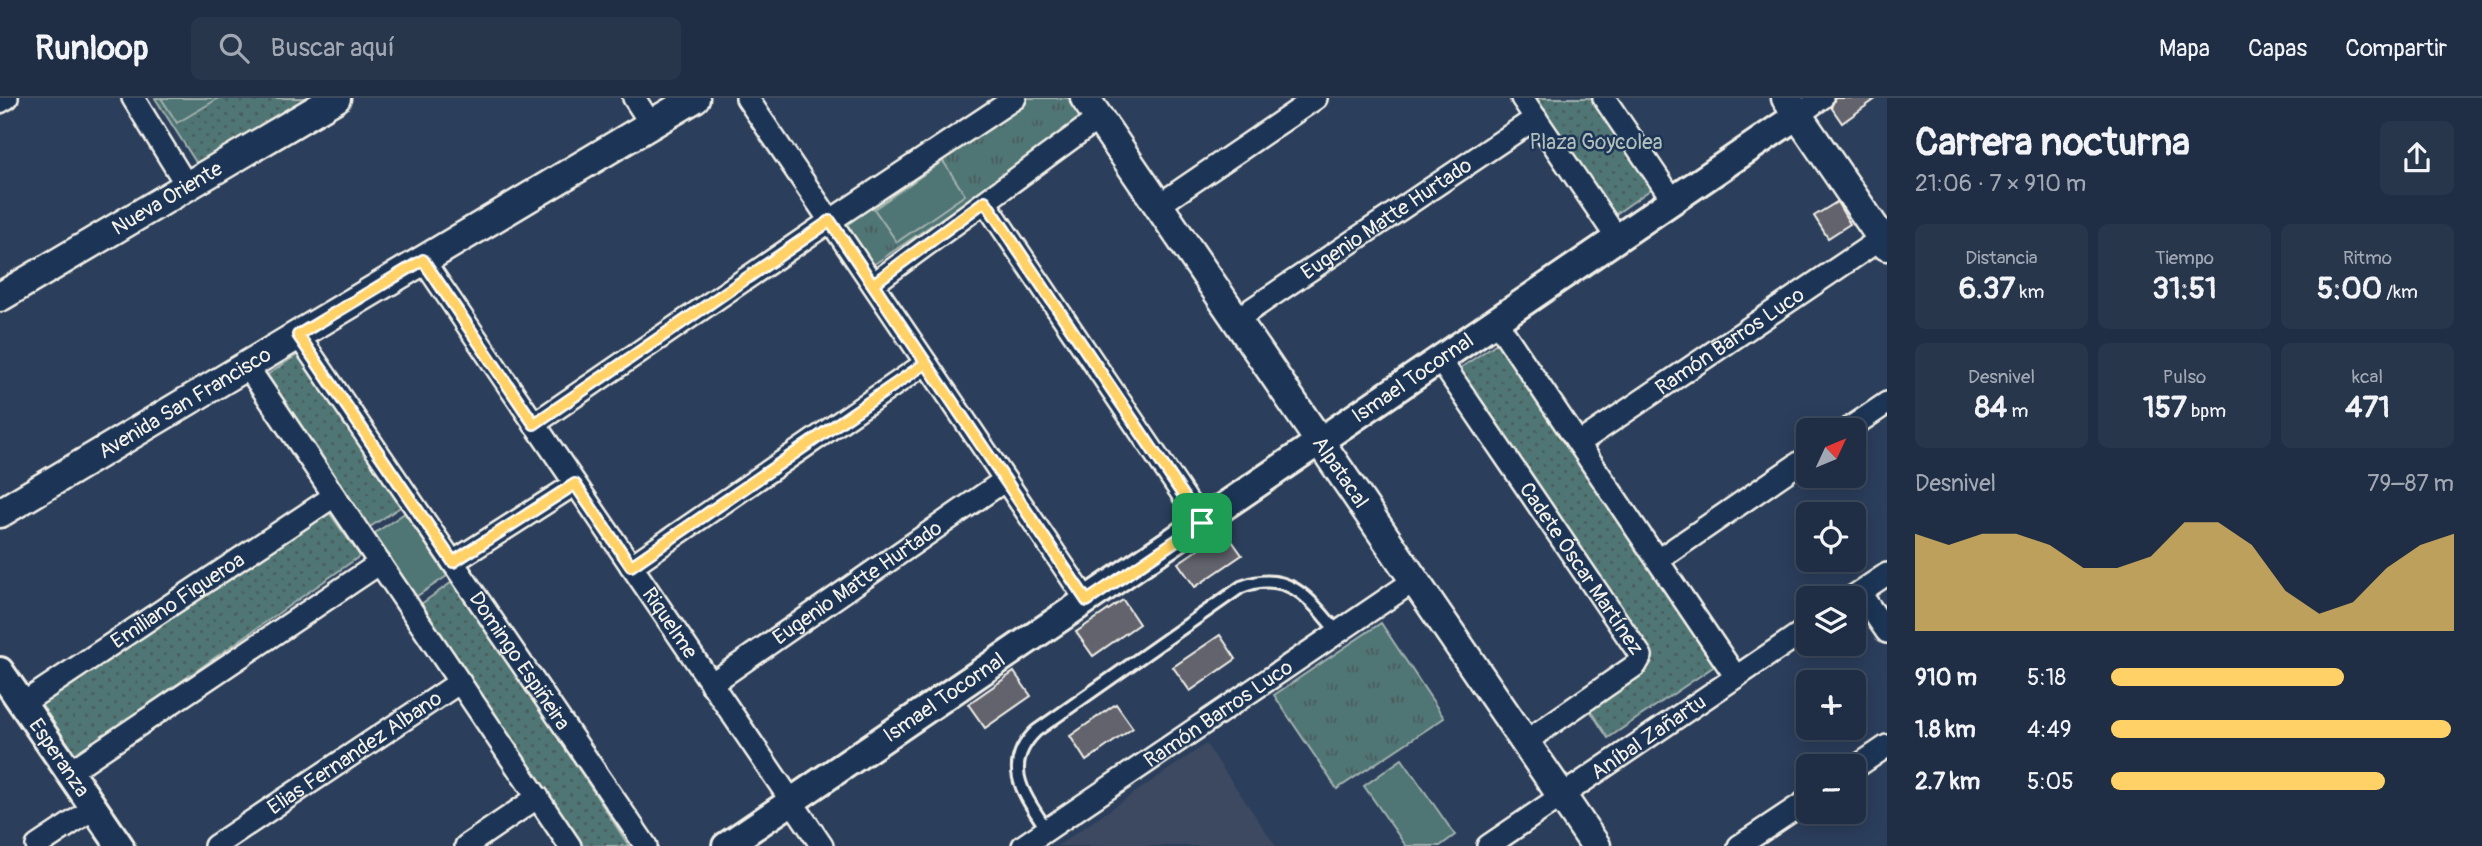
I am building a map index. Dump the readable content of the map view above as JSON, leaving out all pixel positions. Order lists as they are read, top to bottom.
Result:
{
  "streets": {
    "main road": ["Nueva Oriente", "Avenida San Francisco", "Alpatacal"],
    "street": [
      "Eugenio Matte Hurtado",
      "Ramón Barros Luco",
      "Ismael Tocornal",
      "Cadete Óscar Martínez",
      "Emiliano Figueroa",
      "Riquelme",
      "Domingo Espiñeira",
      "Aníbal Zañartu",
      "Elias Fernandez Albano",
      "Esperanza"
    ]
  },
  "crossings": [
    ["Eugenio Matte Hurtado", "Alpatacal"],
    ["Eugenio Matte Hurtado", "Riquelme"],
    ["Ramón Barros Luco", "Alpatacal"],
    ["Ismael Tocornal", "Alpatacal"],
    ["Ismael Tocornal", "Cadete Óscar Martínez"],
    ["Ismael Tocornal", "Riquelme"],
    ["Avenida San Francisco", "Riquelme"],
    ["Avenida San Francisco", "Domingo Espiñeira"],
    ["Alpatacal", "Cadete Óscar Martínez"],
    ["Alpatacal", "Aníbal Zañartu"],
    ["Emiliano Figueroa", "Esperanza"]
  ],
  "parks": ["Plaza Goycolea"],
  "north": "top right",
  "page": {
    "header": "Runloop",
    "search": "Buscar aquí",
    "nav": ["Mapa", "Capas", "Compartir"],
    "heading": ["Carrera nocturna", "21:06 · 7 × 910 m"],
    "stats": [
      ["Distancia", "6.37 km"],
      ["Tiempo", "31:51"],
      ["Ritmo", "5:00 /km"],
      ["Desnivel", "84 m"],
      ["Pulso", "157 bpm"],
      ["kcal", "471"]
    ],
    "map_buttons": ["+", "−"],
    "chart": ["Desnivel", "79–87 m"],
    "list": [
      {
        "name": "910 m",
        "note": "5:18"
      },
      {
        "name": "1.8 km",
        "note": "4:49"
      },
      {
        "name": "2.7 km",
        "note": "5:05"
      }
    ]
  }
}
